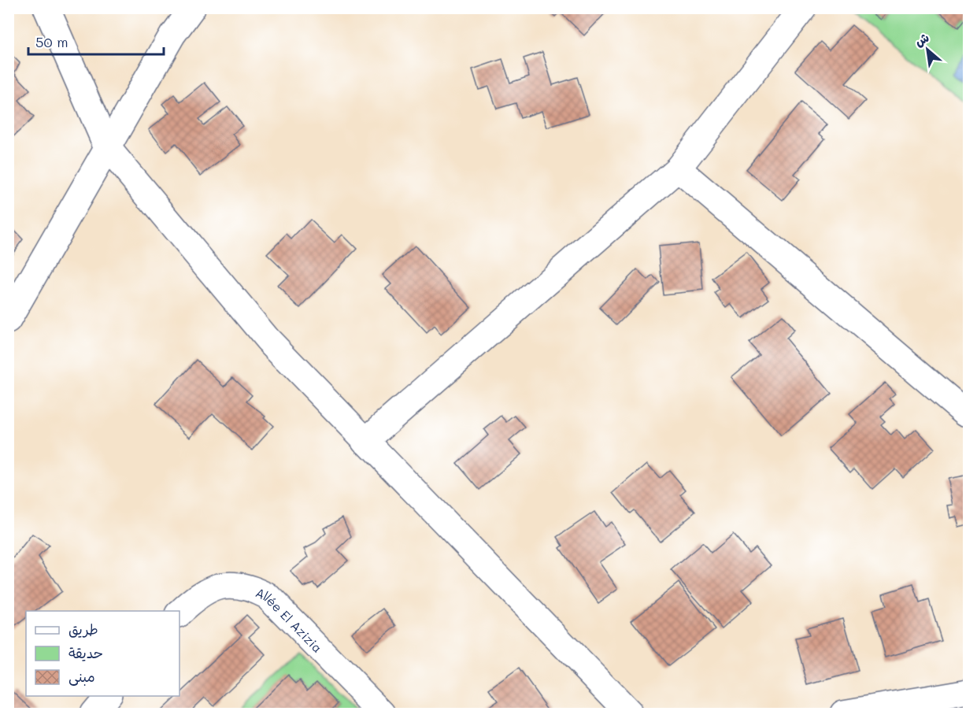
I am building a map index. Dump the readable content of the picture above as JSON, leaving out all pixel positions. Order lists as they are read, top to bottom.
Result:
{
  "streets": {
    "street": ["Allée El Azizia"]
  },
  "legend": ["طريق", "حديقة", "مبنى"],
  "scale_bar": "50 m",
  "north": "top left"
}
